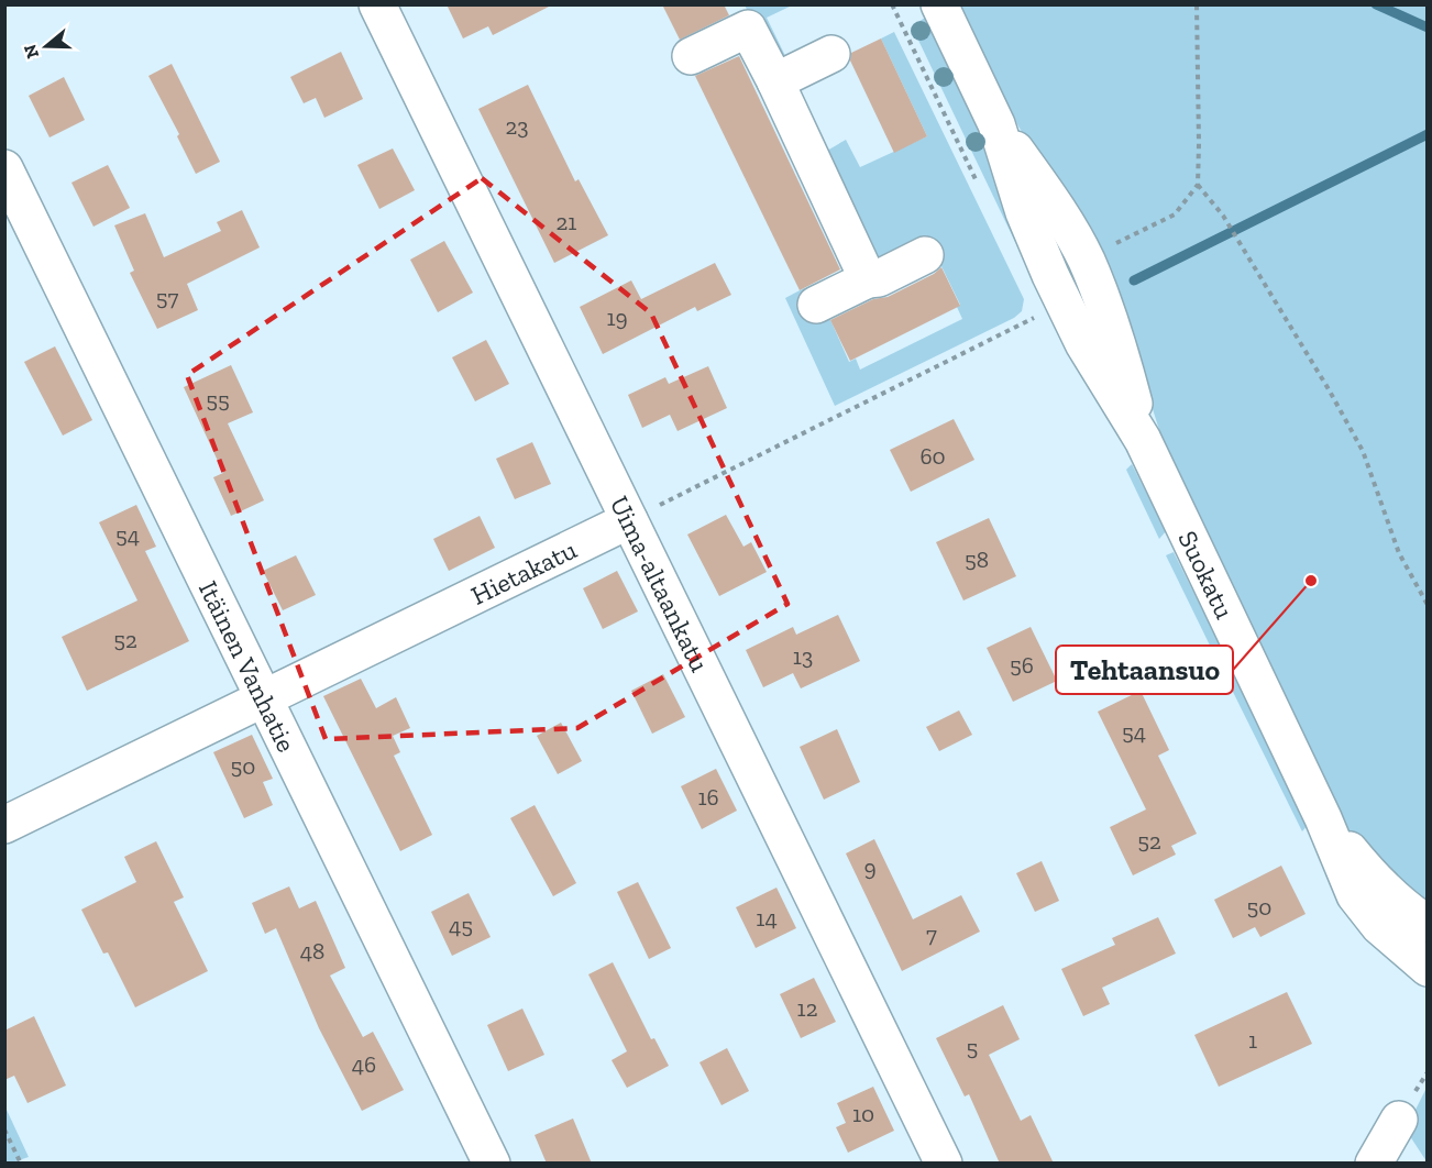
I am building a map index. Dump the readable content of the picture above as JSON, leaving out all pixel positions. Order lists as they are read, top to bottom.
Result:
{
  "streets": {
    "street": [
      "Hietakatu",
      "Suokatu",
      "Uima-altaankatu",
      "Itäinen Vanhatie"
    ]
  },
  "crossings": [
    ["Hietakatu", "Uima-altaankatu"],
    ["Hietakatu", "Itäinen Vanhatie"]
  ],
  "places": ["Tehtaansuo"],
  "house_numbers": [
    "23",
    "21",
    "57",
    "19",
    "55",
    "60",
    "54",
    "58",
    "52",
    "13",
    "56",
    "54",
    "50",
    "16",
    "52",
    "9",
    "50",
    "14",
    "45",
    "7",
    "48",
    "12",
    "1",
    "5",
    "46",
    "10"
  ],
  "north": "left"
}
